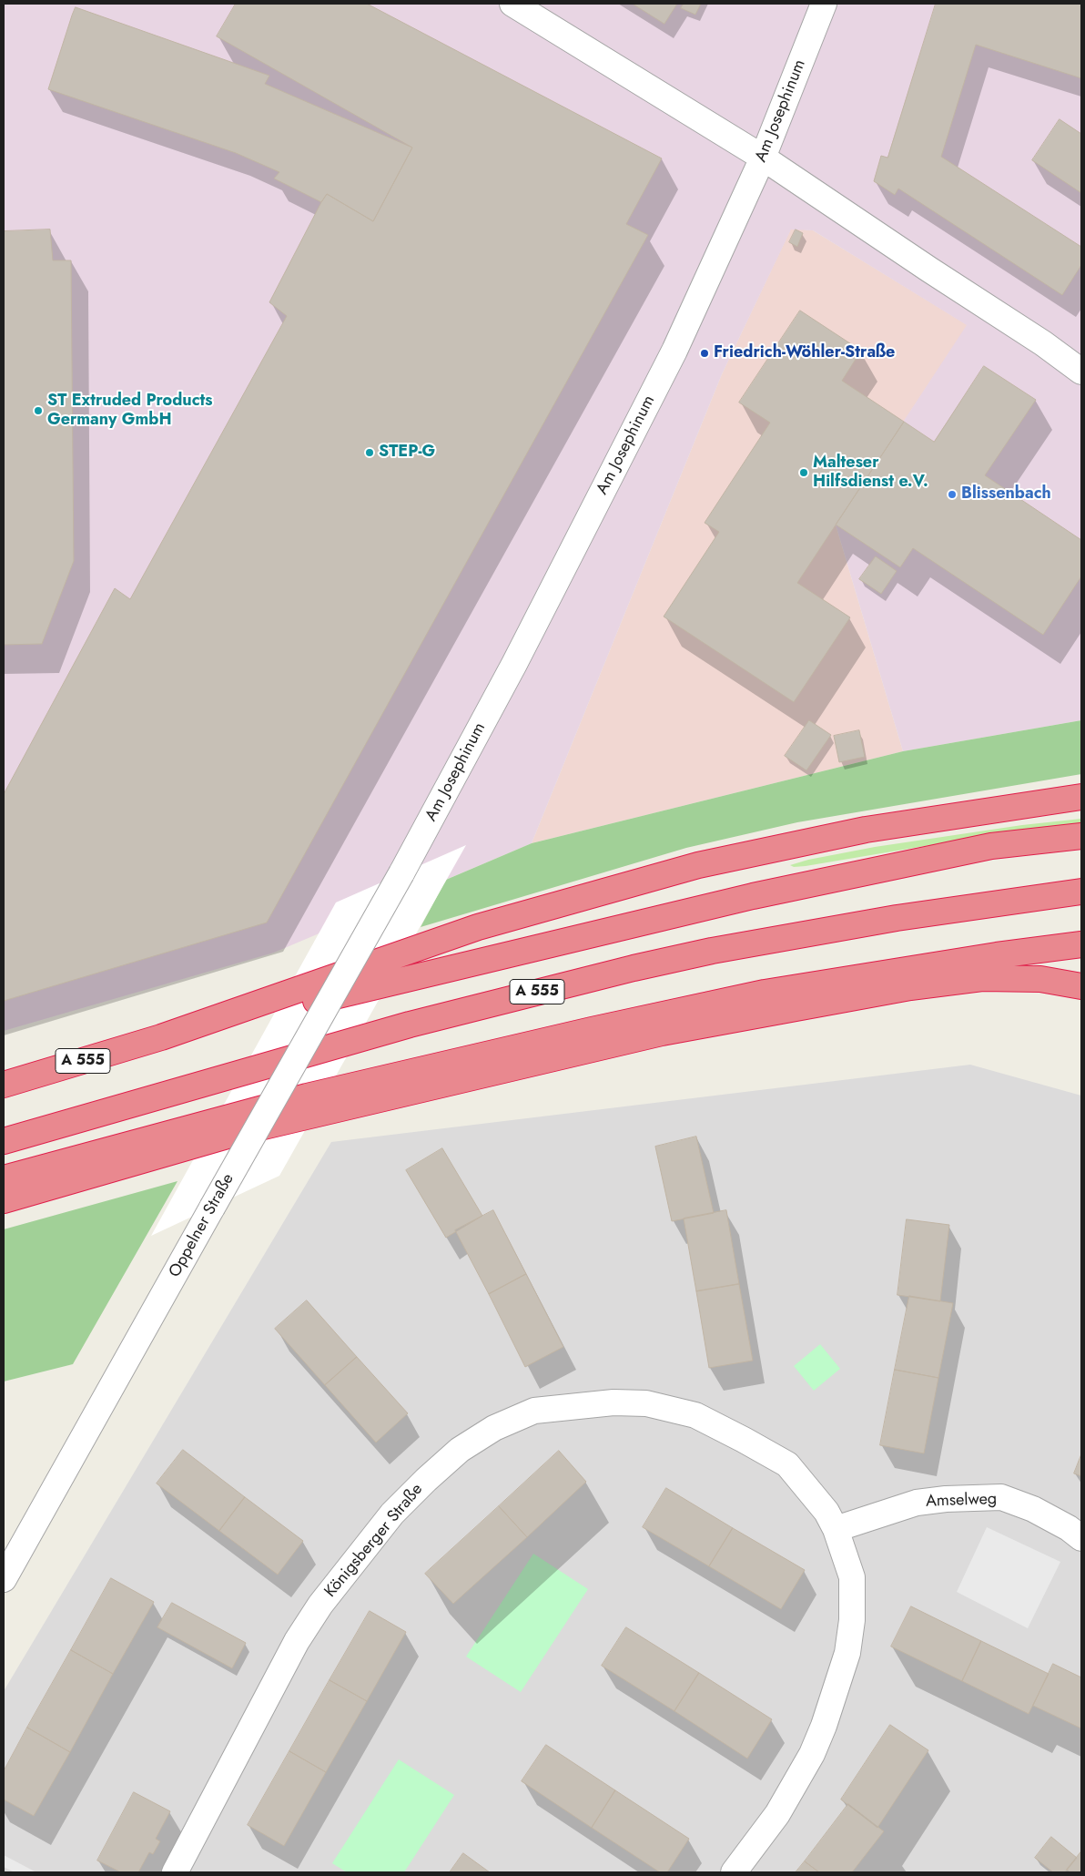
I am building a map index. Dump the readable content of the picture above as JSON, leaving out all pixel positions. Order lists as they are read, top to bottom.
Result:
{
  "streets": {
    "highway": ["A 555"],
    "street": [
      "Am Josephinum",
      "Oppelner Straße",
      "Amselweg",
      "Königsberger Straße"
    ]
  },
  "crossings": [
    ["Am Josephinum", "Oppelner Straße"],
    ["Amselweg", "Königsberger Straße"]
  ],
  "places": [
    "Friedrich-Wöhler-Straße",
    "ST Extruded Products Germany GmbH",
    "STEP-G",
    "Malteser Hilfsdienst e.V.",
    "Blissenbach"
  ]
}
